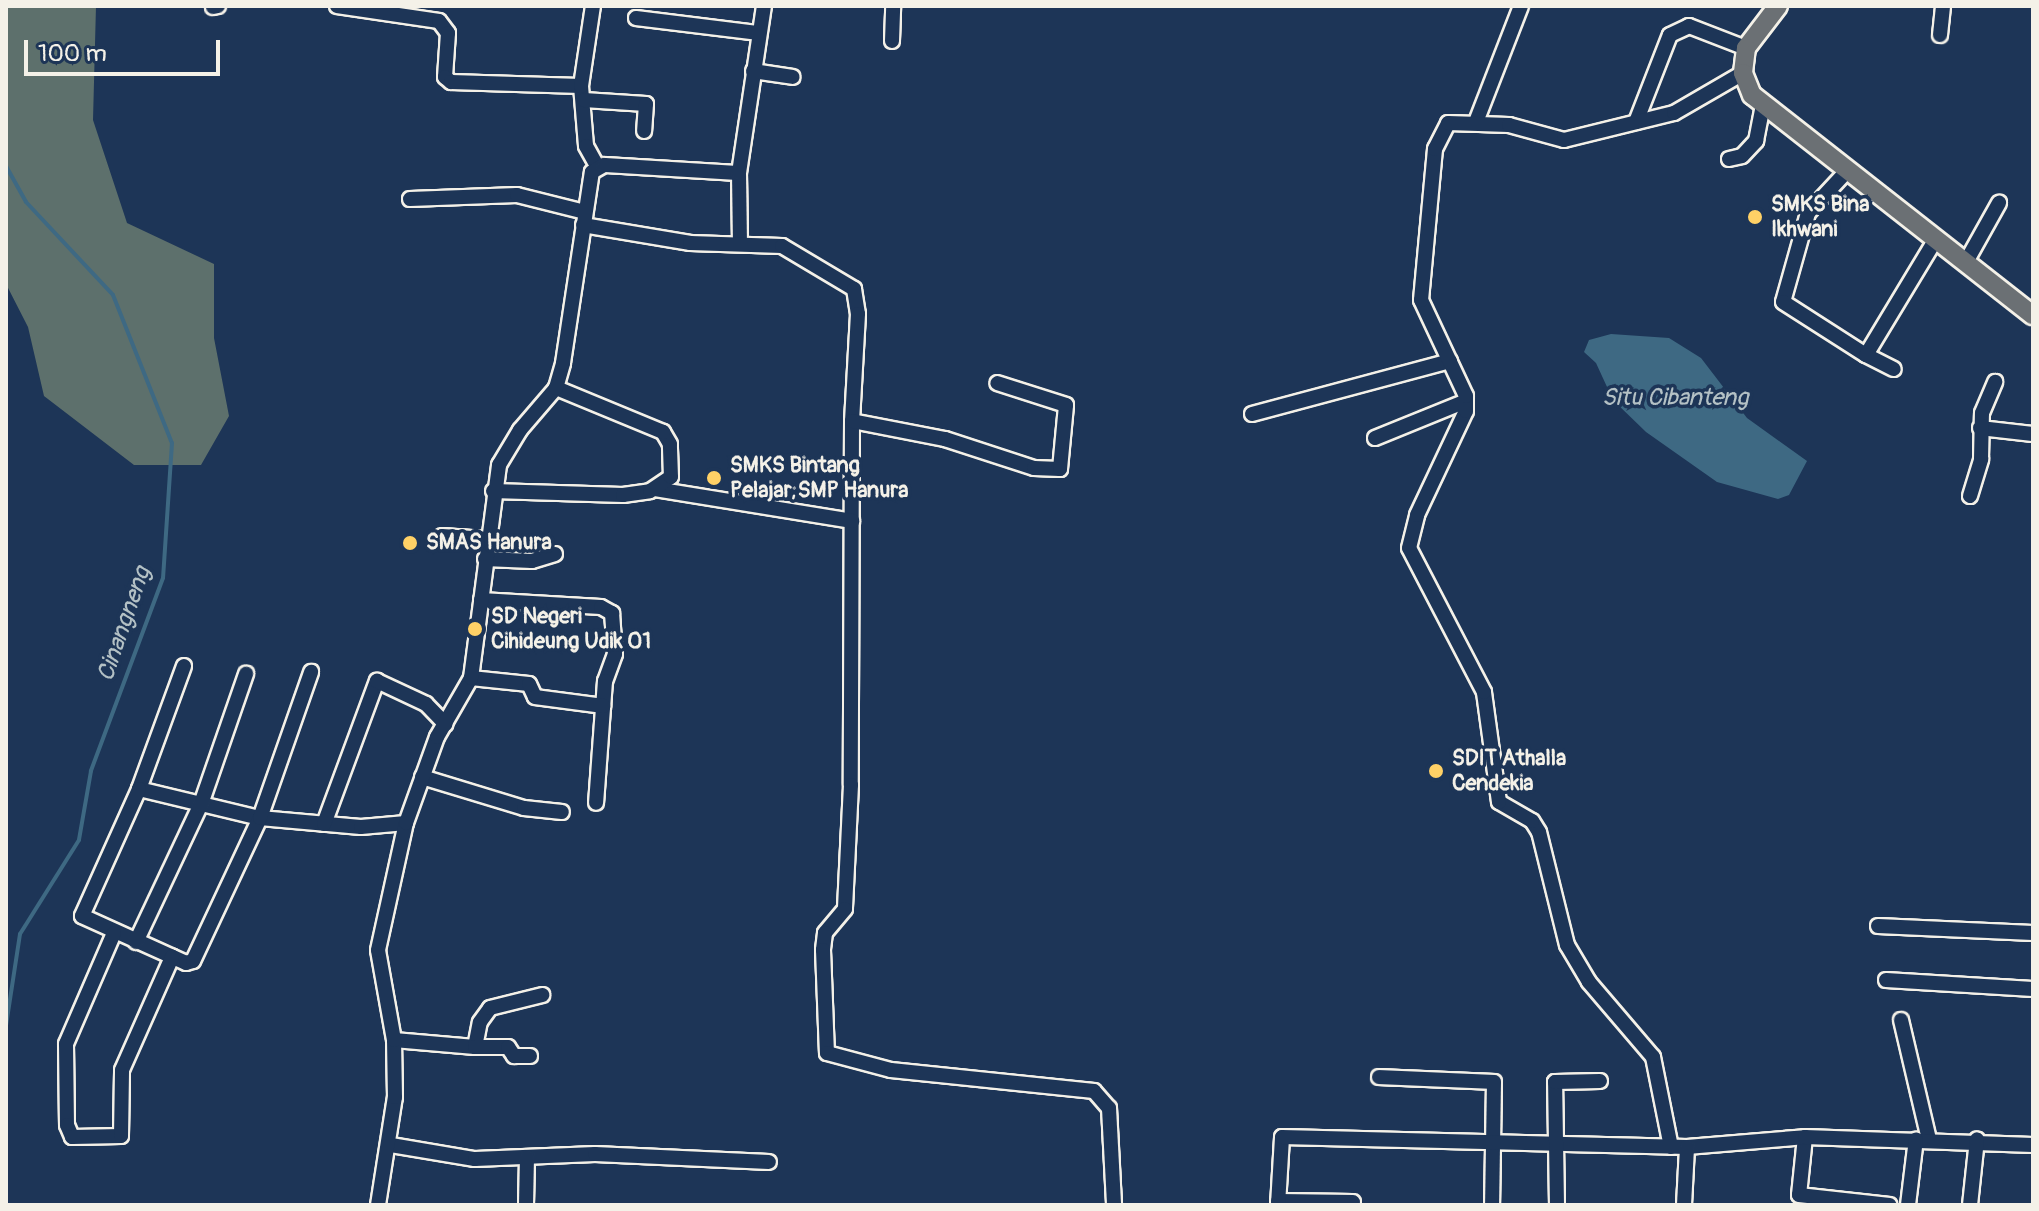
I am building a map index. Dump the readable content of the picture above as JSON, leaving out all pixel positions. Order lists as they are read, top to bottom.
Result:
{
  "water": ["Situ Cibanteng", "Cinangneng"],
  "places": [
    "SMKS Bina Ikhwani",
    "SMKS Bintang Pelajar;SMP Hanura",
    "SMAS Hanura",
    "SD Negeri Cihideung Udik 01",
    "SDIT Athalla Cendekia"
  ],
  "scale_bar": "100 m"
}
